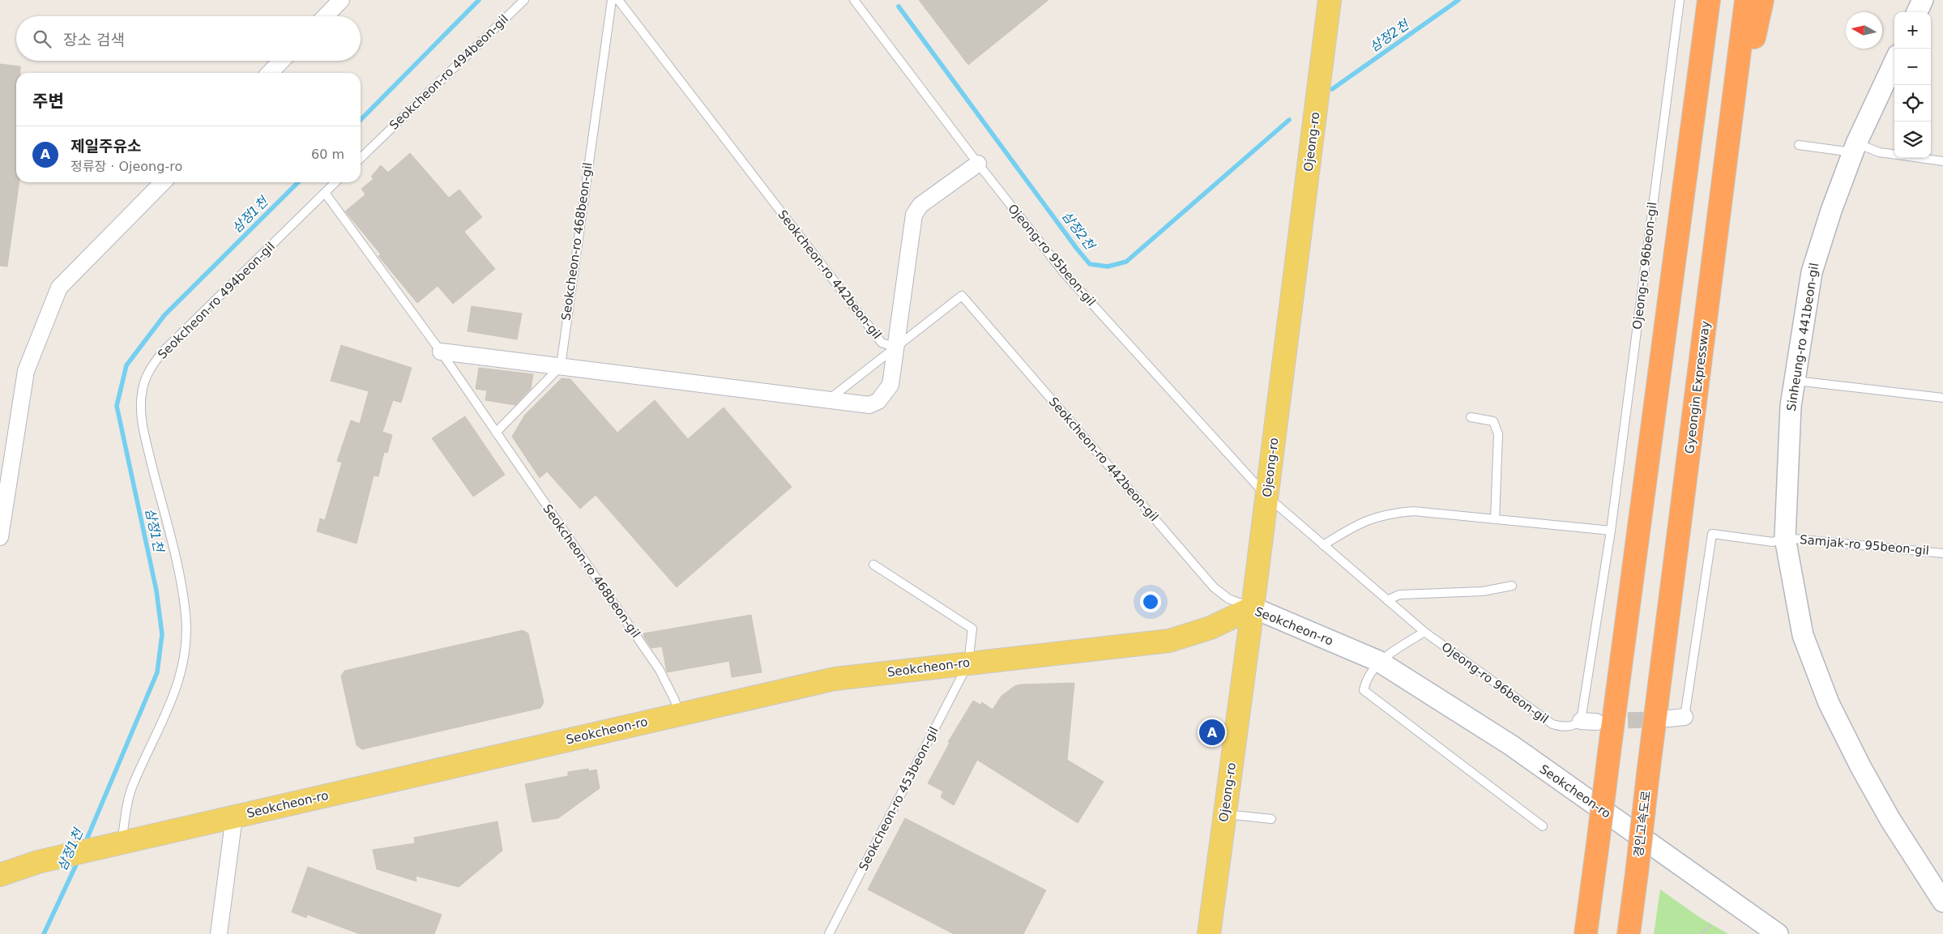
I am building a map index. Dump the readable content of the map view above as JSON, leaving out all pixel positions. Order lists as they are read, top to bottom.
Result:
{
  "streets": {
    "highway": ["Gyeongin Expressway", "경인고속도로"],
    "main road": ["Ojeong-ro", "Seokcheon-ro"],
    "street": ["Sinheung-ro 441beon-gil"],
    "lane": [
      "Seokcheon-ro 494beon-gil",
      "Seokcheon-ro 468beon-gil",
      "Ojeong-ro 95beon-gil",
      "Ojeong-ro 96beon-gil",
      "Seokcheon-ro 442beon-gil",
      "Samjak-ro 95beon-gil",
      "Seokcheon-ro 453beon-gil"
    ]
  },
  "crossings": [
    ["Seokcheon-ro 494beon-gil", "Seokcheon-ro 468beon-gil"],
    ["Seokcheon-ro 494beon-gil", "Seokcheon-ro"],
    ["Ojeong-ro", "Ojeong-ro 95beon-gil"],
    ["Ojeong-ro", "Ojeong-ro 96beon-gil"],
    ["Ojeong-ro", "Seokcheon-ro 442beon-gil"],
    ["Ojeong-ro", "Seokcheon-ro"],
    ["Seokcheon-ro 468beon-gil", "Seokcheon-ro"],
    ["Ojeong-ro 95beon-gil", "Ojeong-ro 96beon-gil"],
    ["Seokcheon-ro 442beon-gil", "Seokcheon-ro"],
    ["Sinheung-ro 441beon-gil", "Samjak-ro 95beon-gil"],
    ["Gyeongin Expressway", "경인고속도로"],
    ["Seokcheon-ro", "Seokcheon-ro 453beon-gil"]
  ],
  "water": ["삼정2천", "삼정1천"],
  "north": "left",
  "page": {
    "map_buttons": ["+", "−"],
    "search": "장소 검색",
    "heading": "주변",
    "list": [
      {
        "mark": "A",
        "name": "제일주유소",
        "note": "정류장 · Ojeong-ro",
        "value": "60 m"
      }
    ],
    "pins": "A"
  }
}
